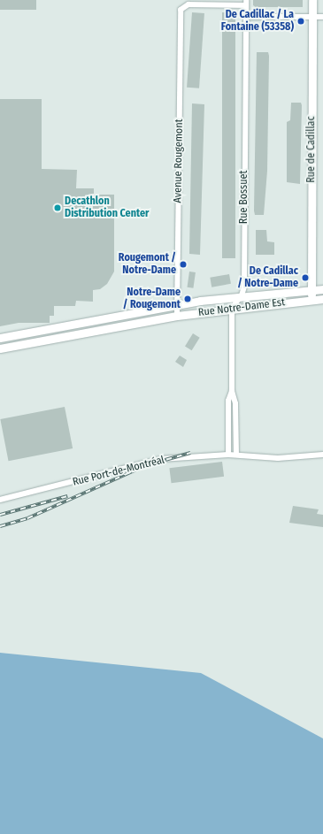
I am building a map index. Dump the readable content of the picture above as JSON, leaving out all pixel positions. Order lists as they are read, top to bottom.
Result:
{
  "streets": {
    "main road": ["Rue de Cadillac", "Rue Notre-Dame Est"],
    "street": ["Avenue Rougemont", "Rue Bossuet", "Rue Port-de-Montréal"]
  },
  "crossings": [
    ["Rue de Cadillac", "Rue Notre-Dame Est"],
    ["Avenue Rougemont", "Rue Bossuet"],
    ["Avenue Rougemont", "Rue Notre-Dame Est"],
    ["Rue Bossuet", "Rue Notre-Dame Est"]
  ],
  "places": [
    "De Cadillac / La Fontaine (53358)",
    "Decathlon Distribution Center",
    "Rougemont / Notre-Dame",
    "De Cadillac / Notre-Dame",
    "Notre-Dame / Rougemont"
  ]
}
